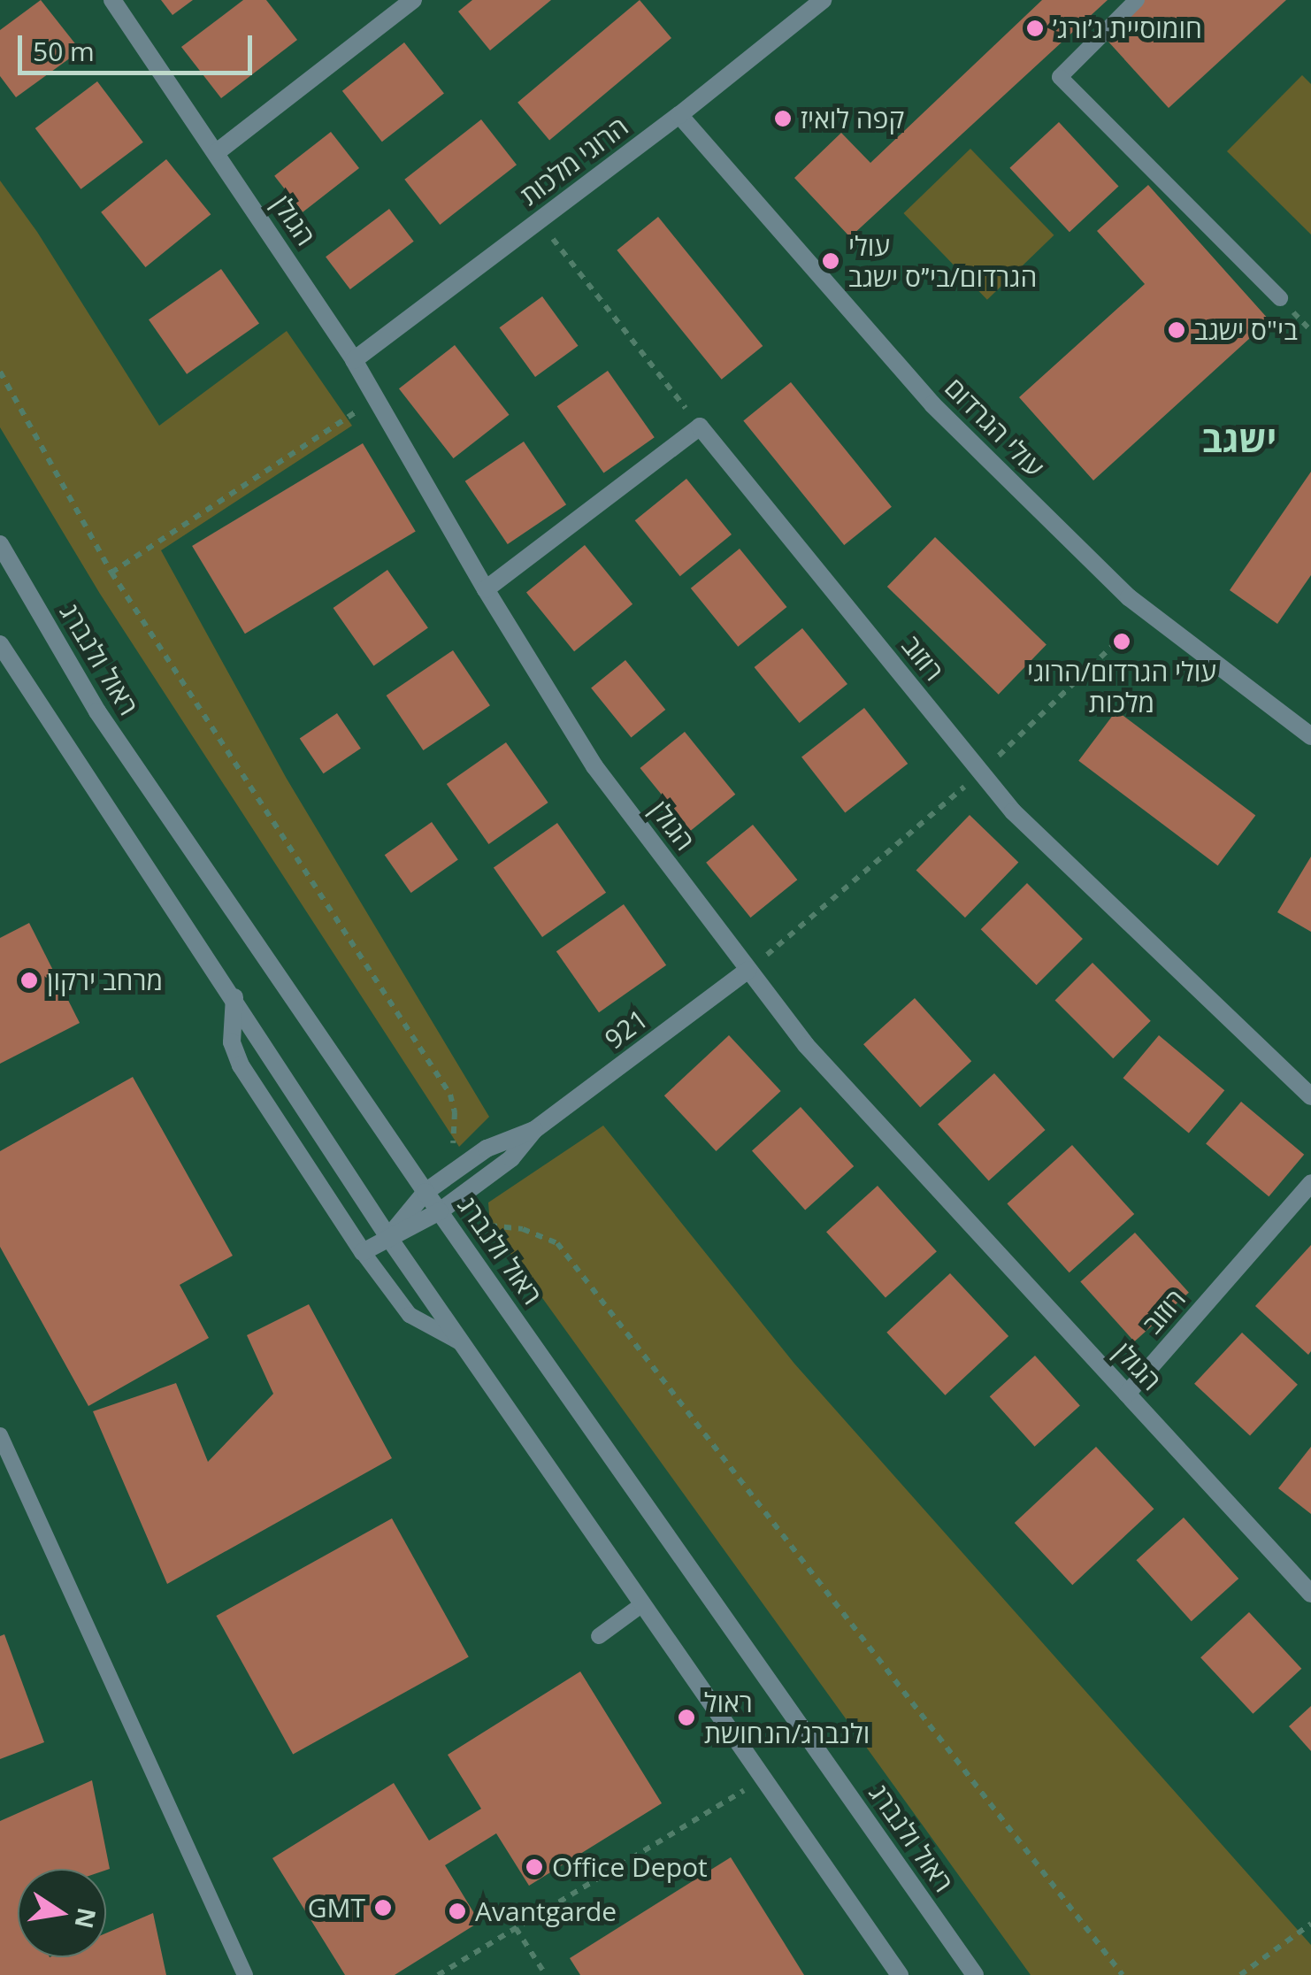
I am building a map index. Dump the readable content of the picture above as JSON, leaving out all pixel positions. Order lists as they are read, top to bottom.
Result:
{
  "streets": {
    "street": [
      "הרוגי מלכות",
      "הגולן",
      "עולי הגרדום",
      "רוזוב",
      "ראול ולנברג",
      "921"
    ]
  },
  "crossings": [
    ["הרוגי מלכות", "הגולן"],
    ["הרוגי מלכות", "עולי הגרדום"],
    ["הגולן", "רוזוב"],
    ["הגולן", "921"],
    ["ראול ולנברג", "921"]
  ],
  "districts": ["ישגב"],
  "places": [
    "חומוסיית ג׳ורג׳",
    "קפה לואיז",
    "עולי הגרדום/בי״ס ישגב",
    "בי\"ס ישגב",
    "עולי הגרדום/הרוגי מלכות",
    "מרחב ירקון",
    "ראול ולנברג/הנחושת",
    "Office Depot",
    "GMT",
    "Avantgarde"
  ],
  "scale_bar": "50 m",
  "north": "right"
}
